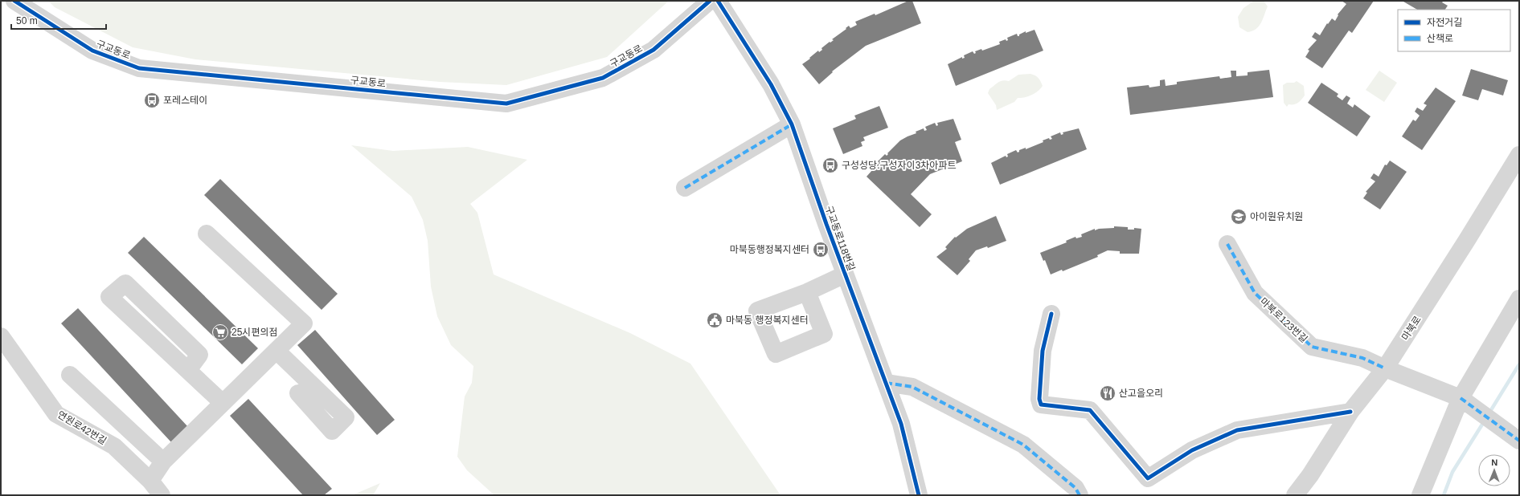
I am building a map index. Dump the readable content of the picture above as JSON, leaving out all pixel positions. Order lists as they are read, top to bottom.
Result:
{
  "streets": {
    "street": [
      "구교동로",
      "구교동로118번길",
      "마북로123번길",
      "마북로",
      "연원로42번길"
    ]
  },
  "crossings": [
    ["마북로123번길", "마북로"]
  ],
  "places": {
    "bus stop": ["포레스테이", "구성성당.구성자이3차아파트", "마북동행정복지센터"],
    "school or university": ["아이원유치원"],
    "public building": ["마북동 행정복지센터"],
    "supermarket": ["25시편의점"],
    "restaurant": ["산고을오리"]
  },
  "legend": ["자전거길", "산책로"],
  "scale_bar": "50 m",
  "north": "top"
}
